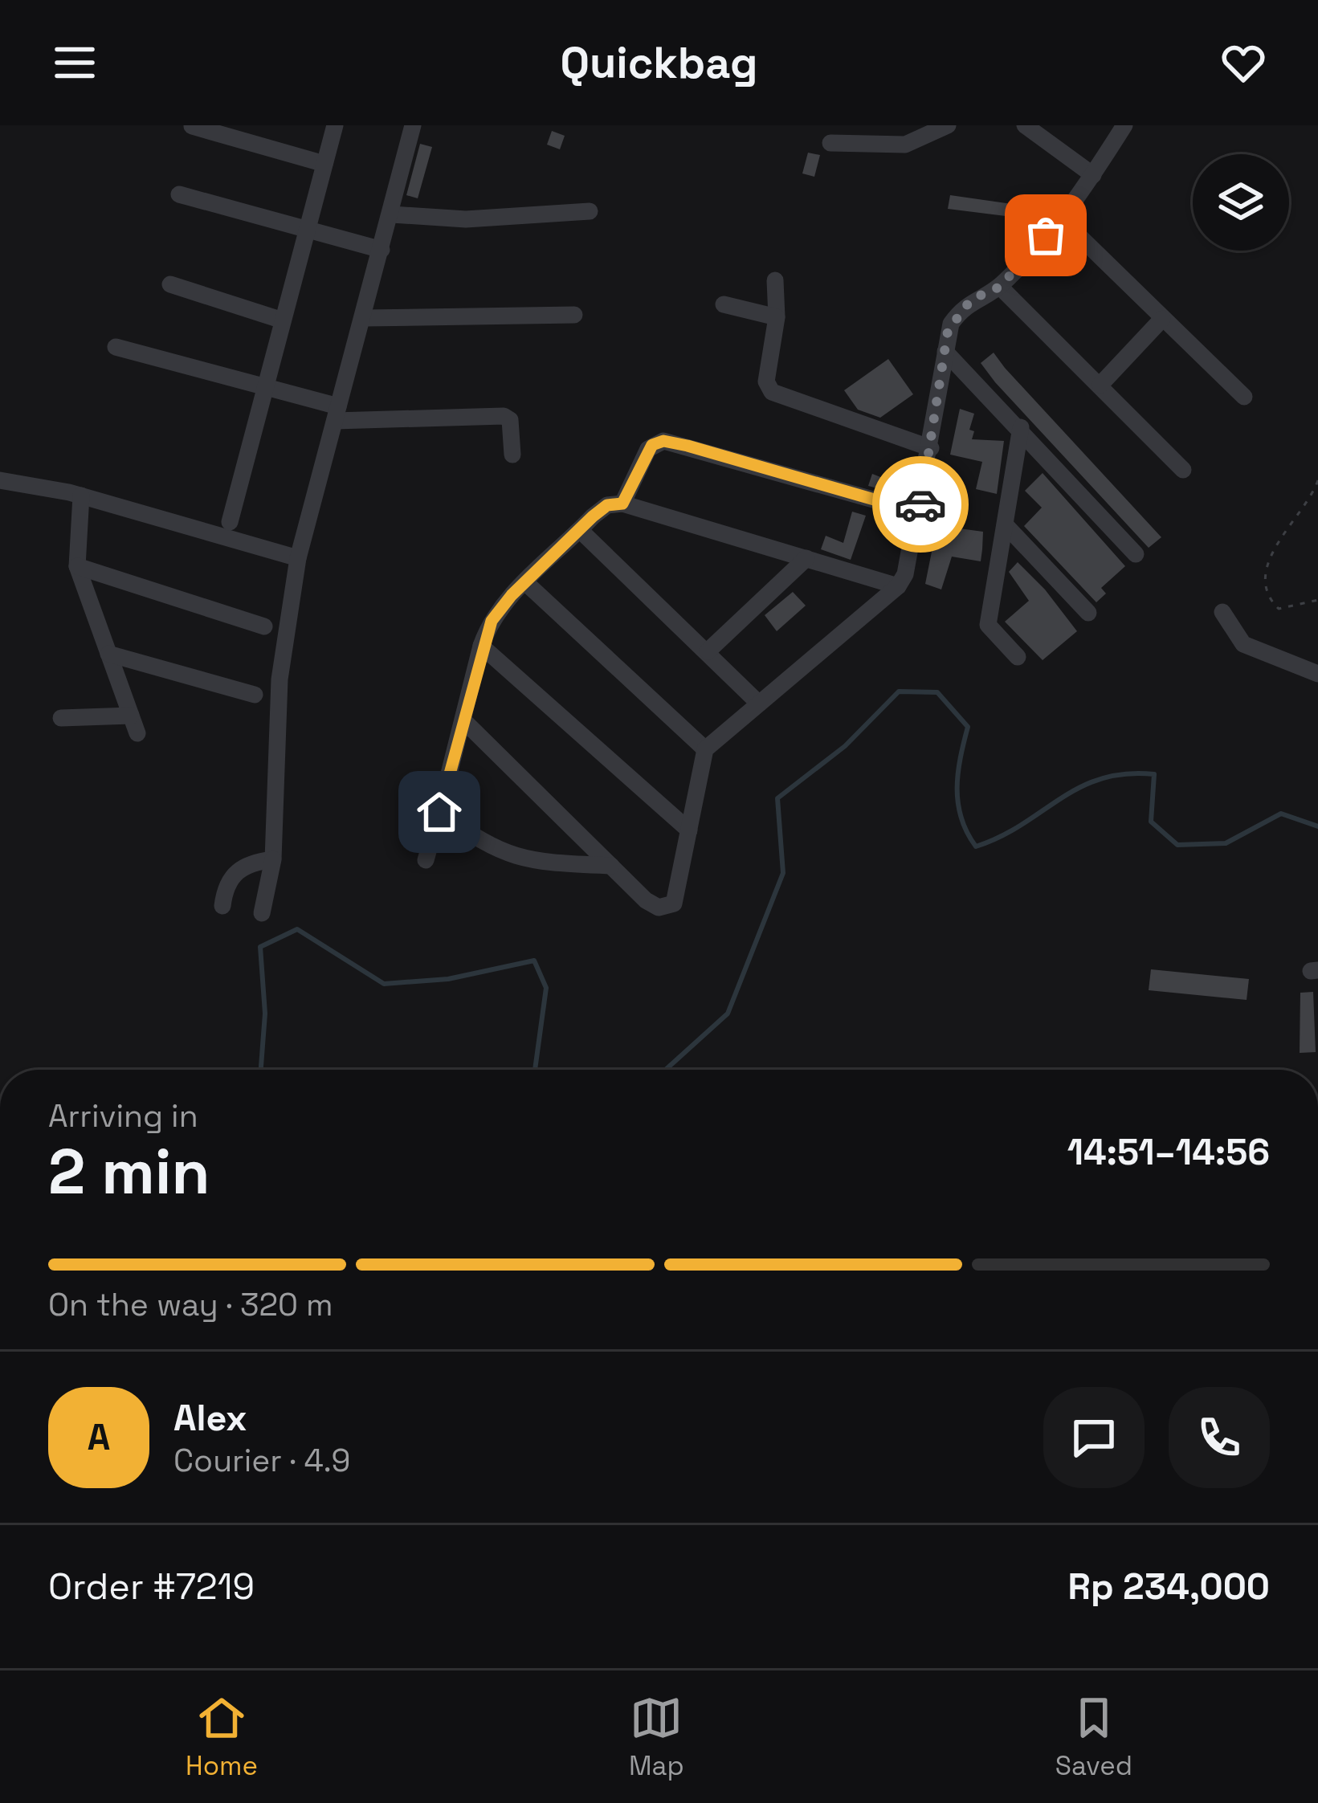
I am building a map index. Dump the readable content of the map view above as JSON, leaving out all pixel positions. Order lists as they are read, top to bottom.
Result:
{
  "page": {
    "header": "Quickbag",
    "heading": ["2 min", "Arriving in", "14:51–14:56"],
    "panel": [
      "Alex",
      "Courier · 4.9",
      "Order #7219",
      "Rp 234,000"
    ],
    "bar": "On the way · 320 m",
    "round": "A",
    "tabs": ["Home", "Map", "Saved"]
  }
}
